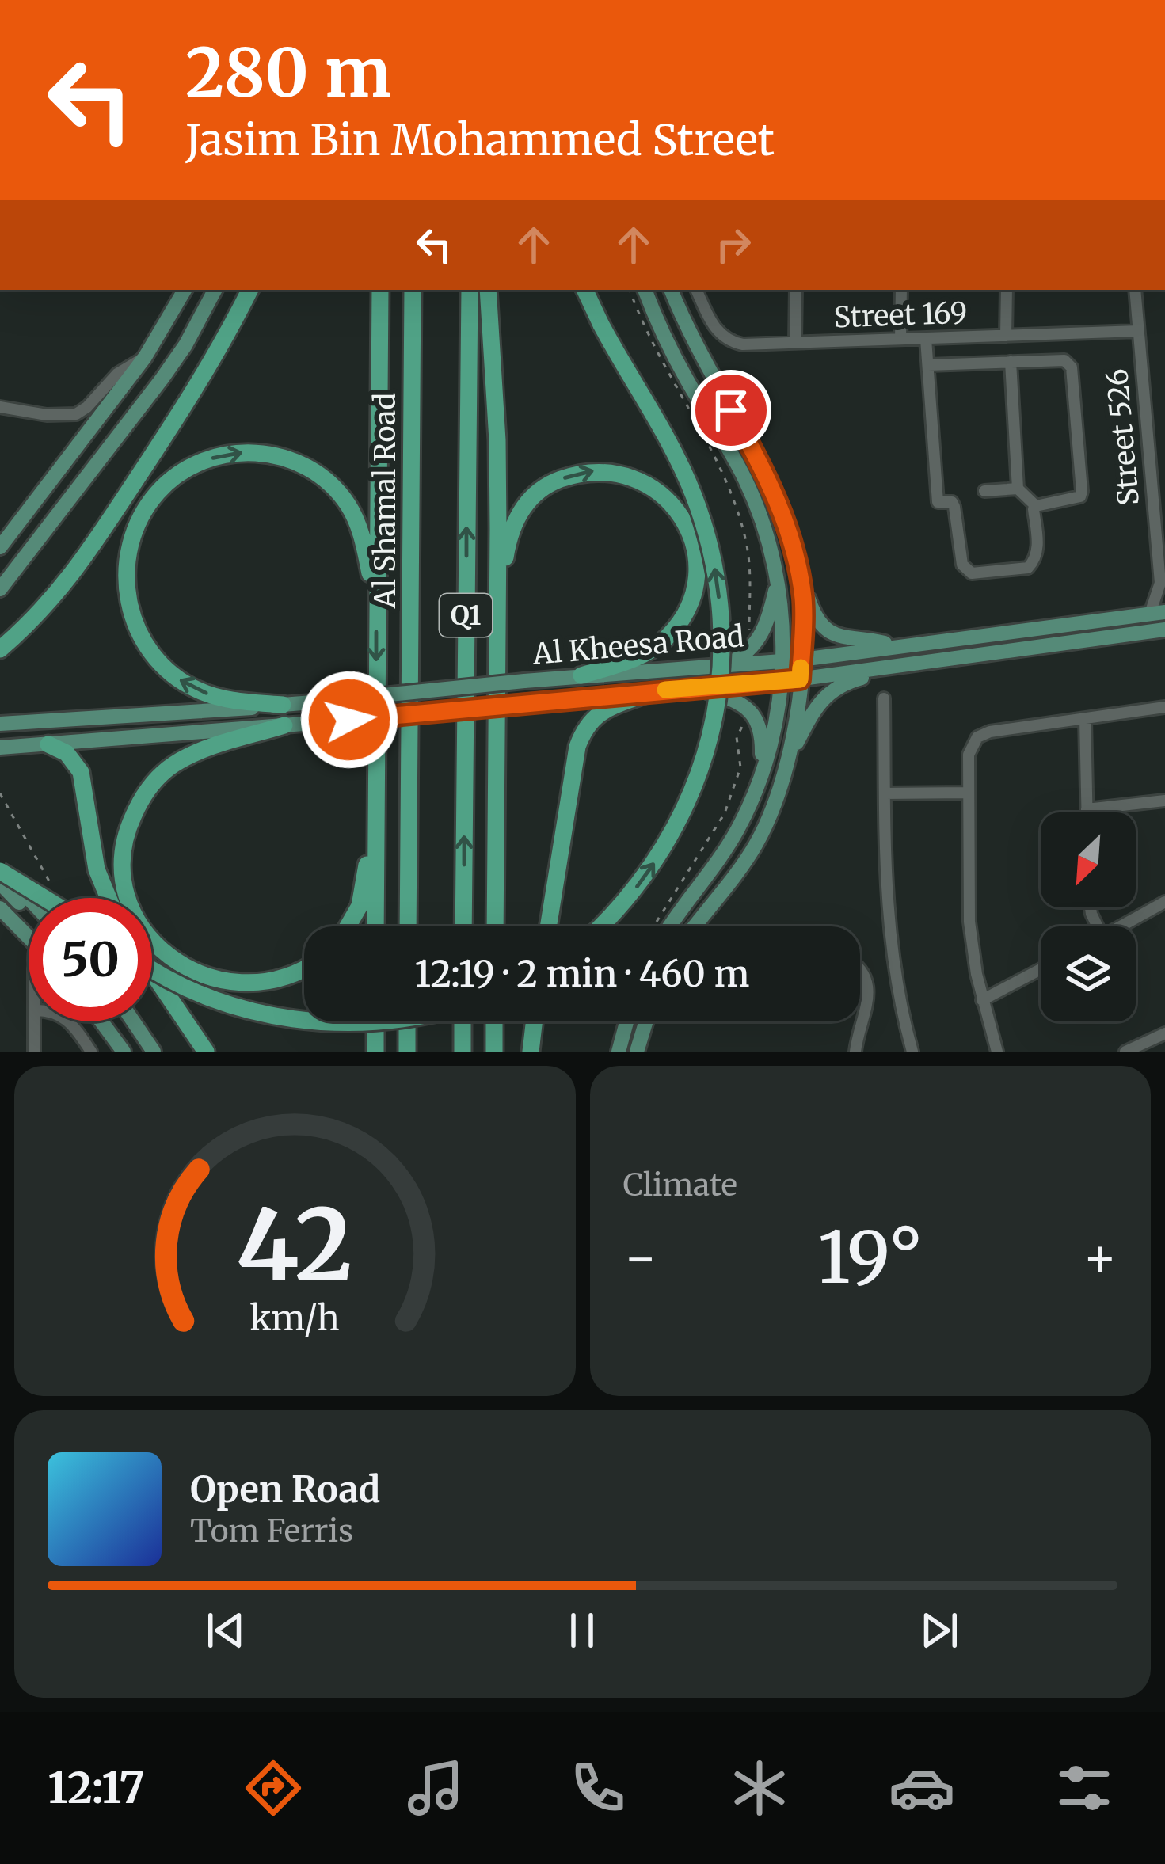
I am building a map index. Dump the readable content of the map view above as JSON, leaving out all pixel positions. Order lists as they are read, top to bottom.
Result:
{
  "streets": {
    "highway": ["Al Shamal Road", "Q1"],
    "main road": ["Al Kheesa Road"],
    "street": ["Street 169", "Street 526"]
  },
  "crossings": [
    ["Street 169", "Street 526"],
    ["Street 526", "Al Kheesa Road"]
  ],
  "north": "bottom left",
  "page": {
    "turn": ["280 m", "Jasim Bin Mohammed Street"],
    "limit": "50",
    "trip": "12:19 · 2 min · 460 m",
    "tile": "Climate",
    "heat": ["−", "19°", "+"],
    "song": ["Open Road", "Tom Ferris"],
    "tabs": "12:17",
    "gauge": ["42", "km/h"]
  }
}
